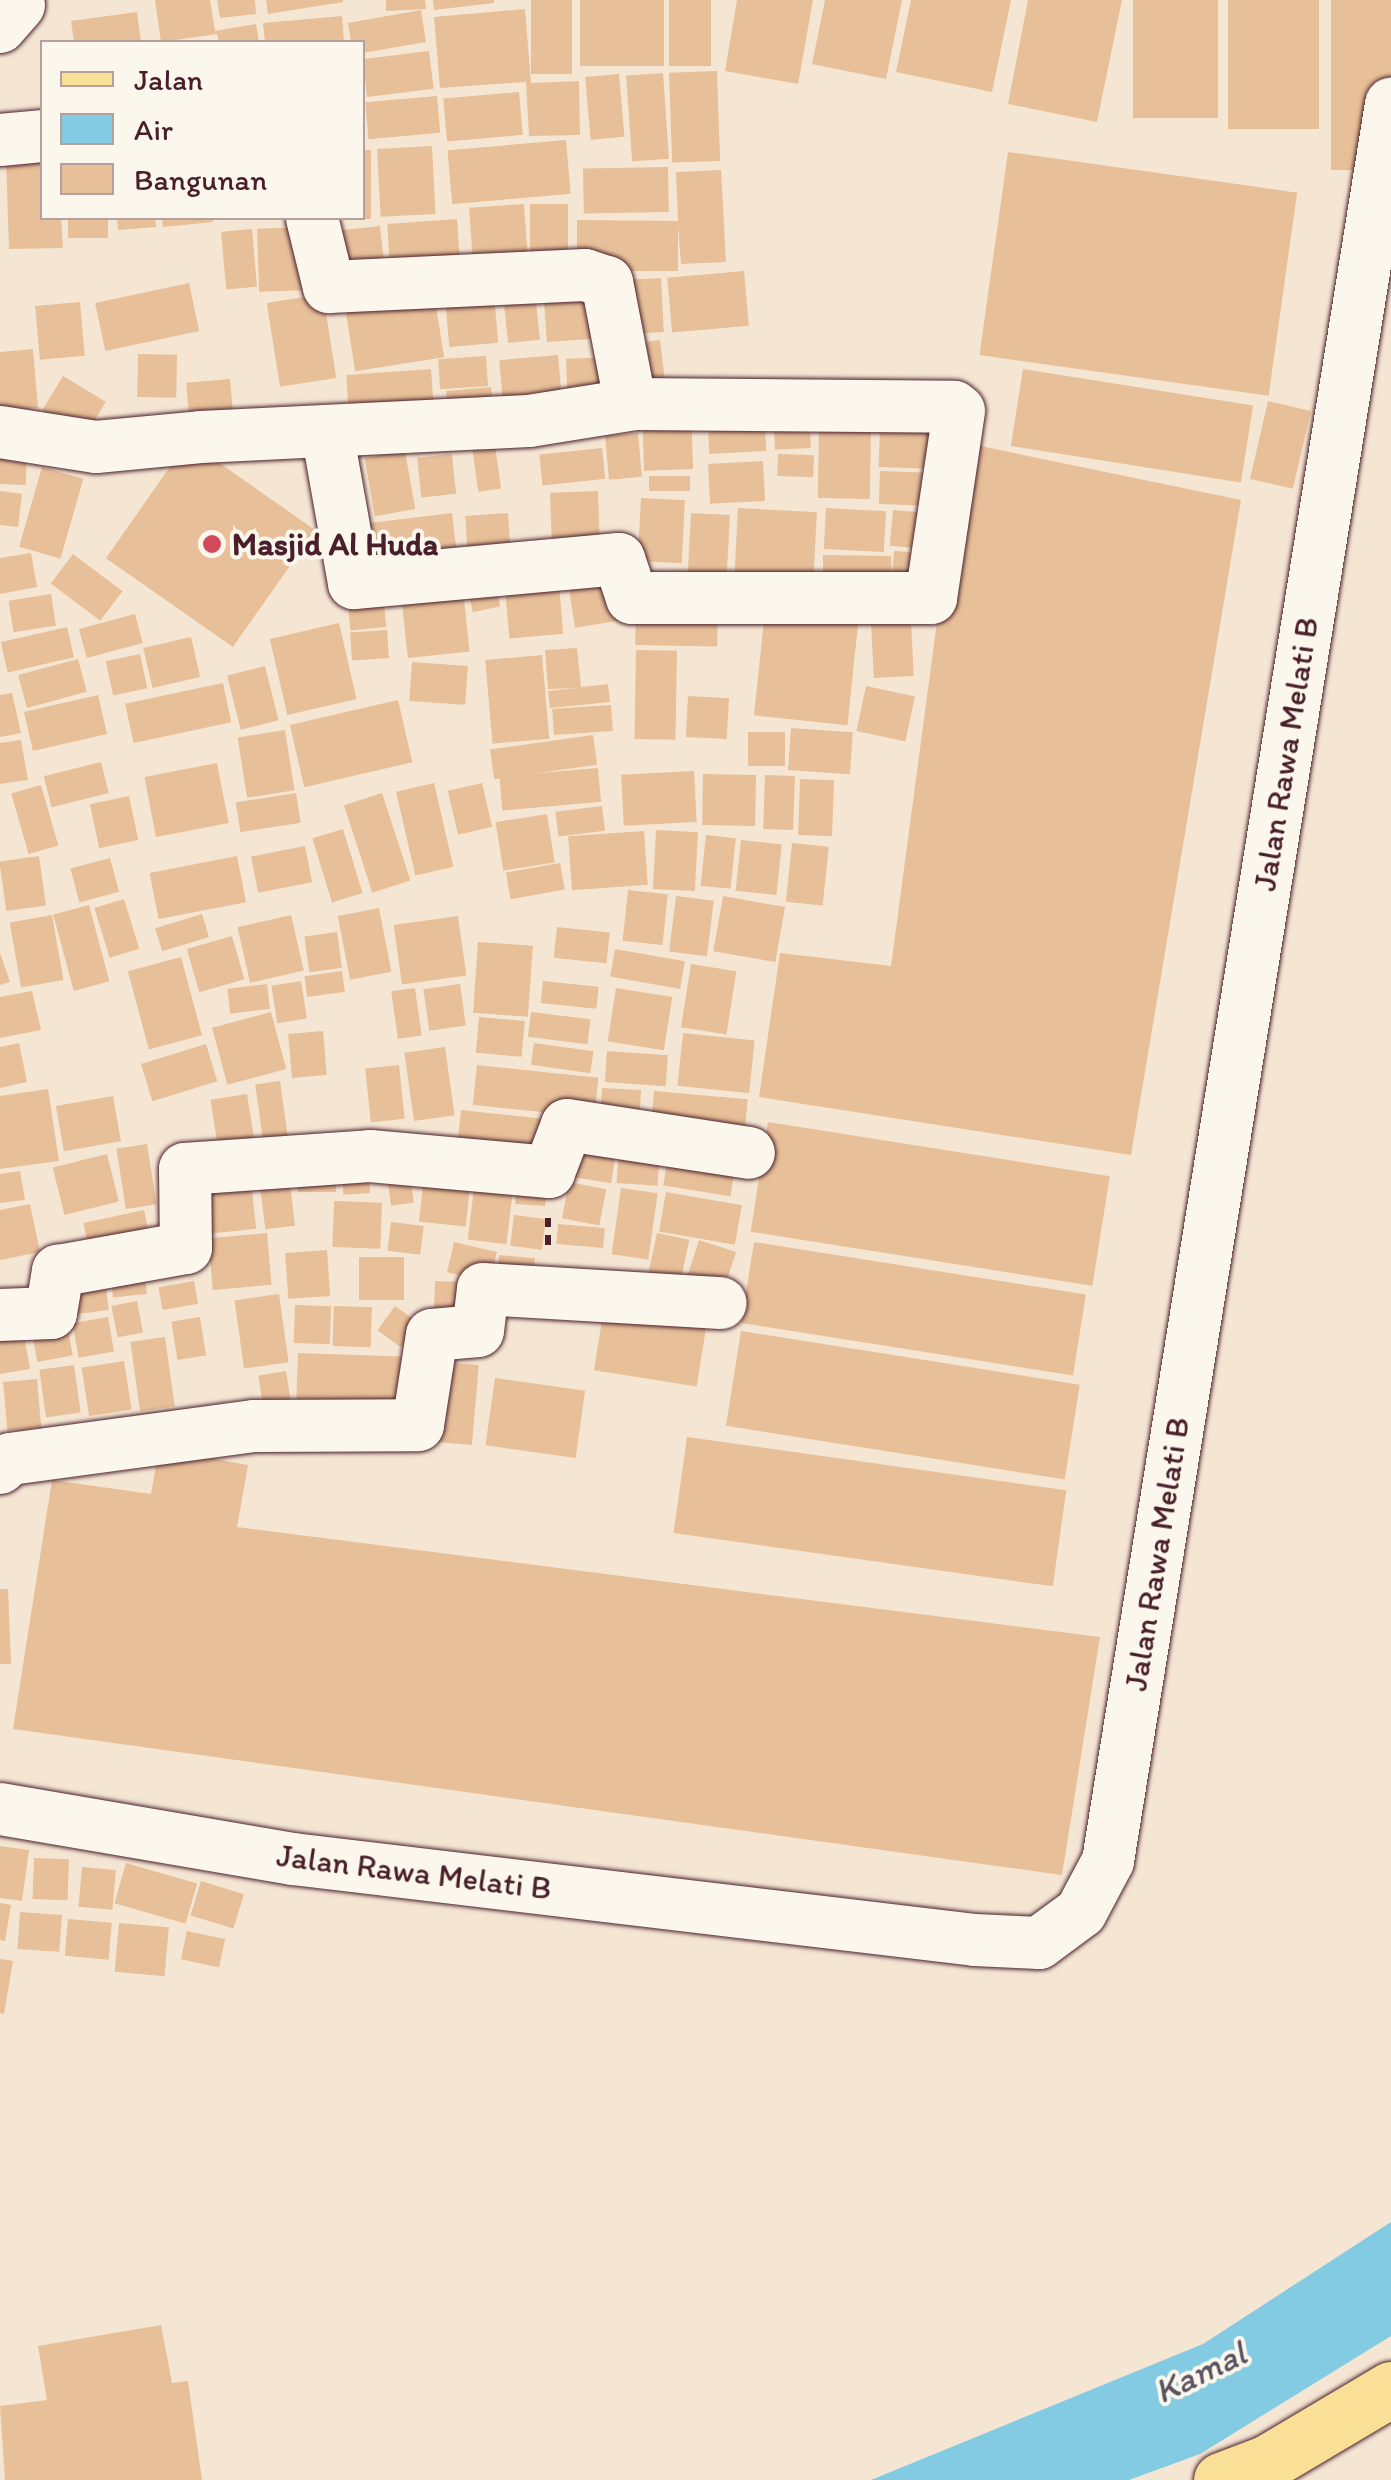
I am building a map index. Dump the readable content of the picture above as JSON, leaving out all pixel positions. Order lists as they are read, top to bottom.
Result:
{
  "streets": {
    "street": ["Jalan Rawa Melati B"]
  },
  "water": ["Kamal"],
  "places": ["Masjid Al Huda"],
  "legend": ["Jalan", "Air", "Bangunan"]
}
